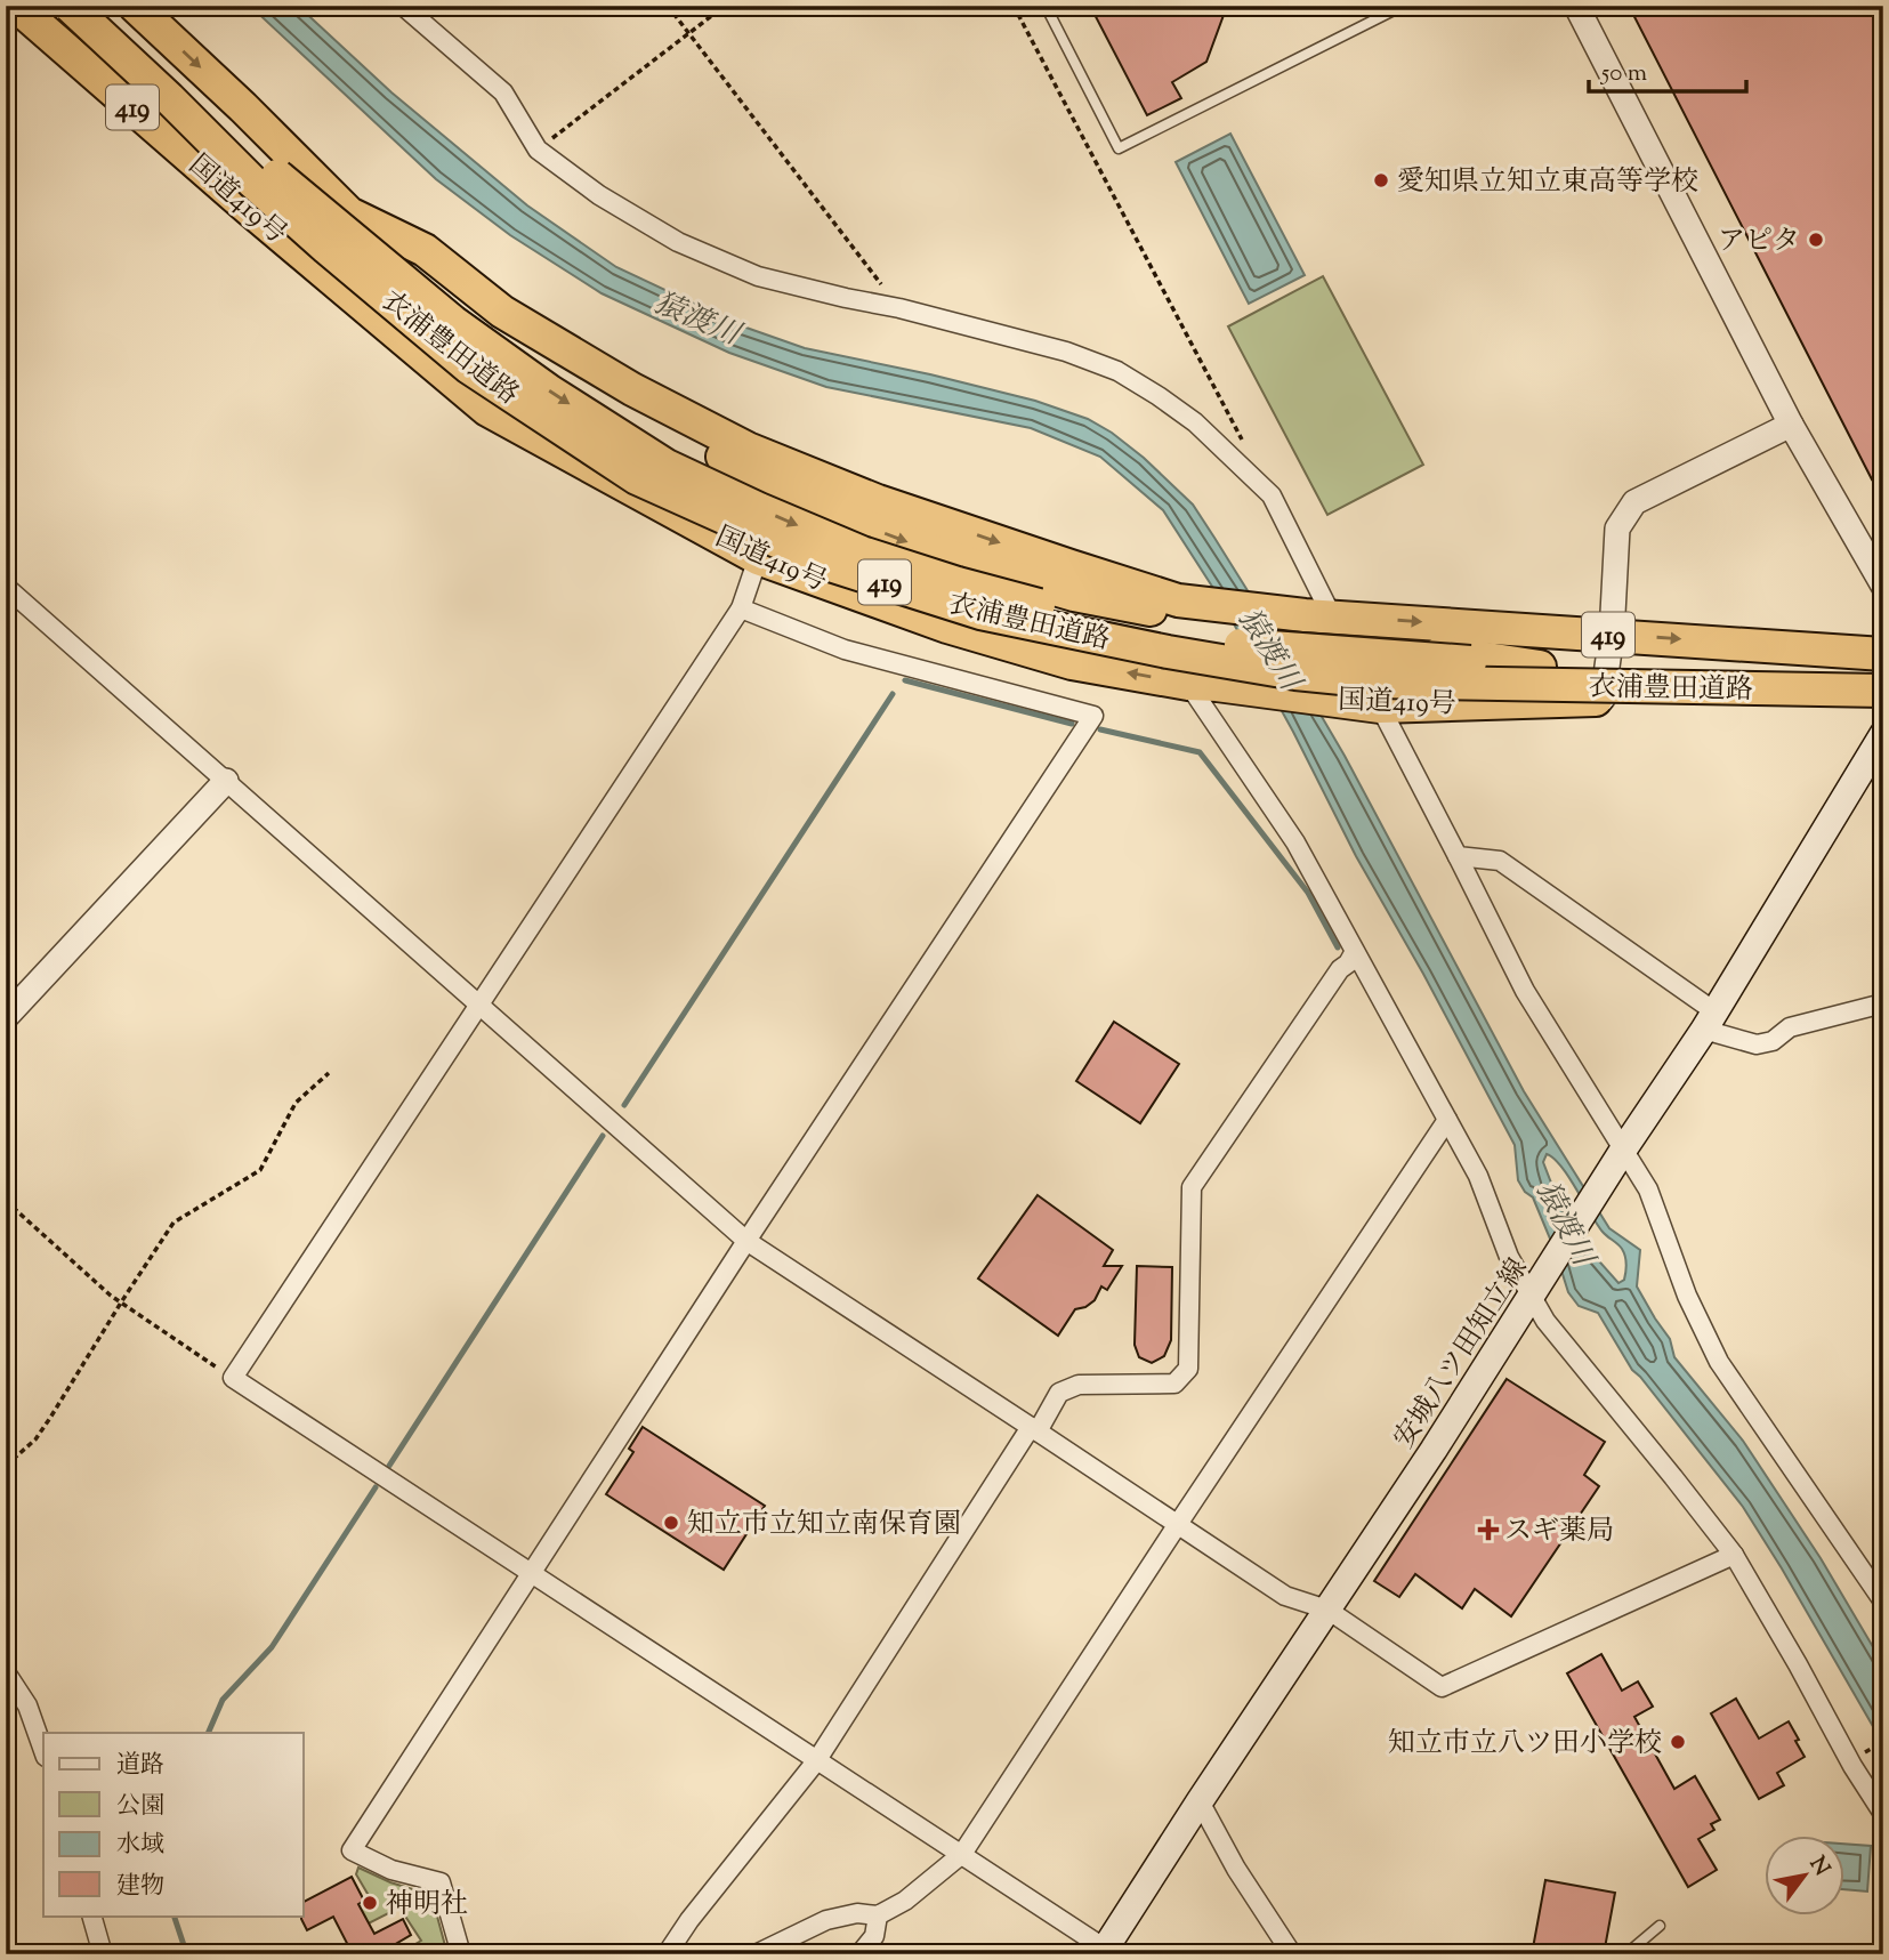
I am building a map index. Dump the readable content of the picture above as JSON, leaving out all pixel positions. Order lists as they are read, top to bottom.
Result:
{
  "streets": {
    "highway": ["419", "国道419号", "衣浦豊田道路"],
    "main road": ["安城八ツ田知立線"]
  },
  "crossings": [
    ["419", "衣浦豊田道路"]
  ],
  "water": ["猿渡川"],
  "places": {
    "other": [
      "愛知県立知立東高等学校",
      "アピタ",
      "知立市立知立南保育園",
      "知立市立八ツ田小学校",
      "神明社"
    ],
    "health": ["スギ薬局"]
  },
  "legend": [
    "道路",
    "公園",
    "水域",
    "建物"
  ],
  "scale_bar": "50 m",
  "north": "top right"
}
